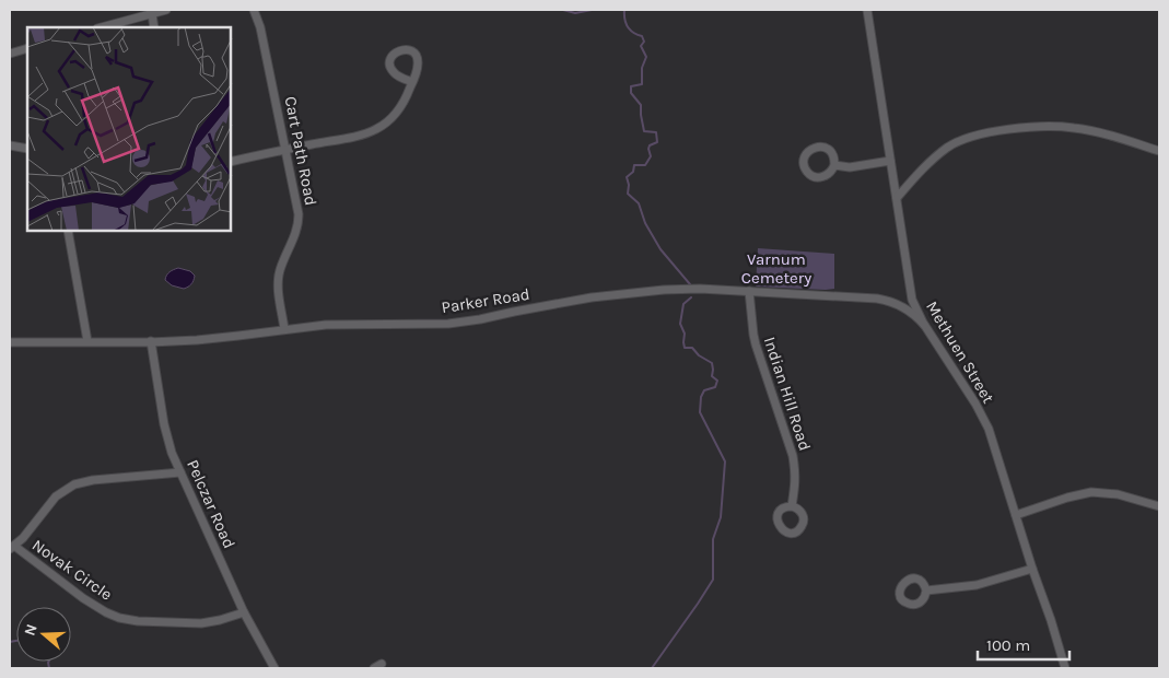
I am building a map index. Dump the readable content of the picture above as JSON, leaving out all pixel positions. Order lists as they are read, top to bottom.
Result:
{
  "streets": {
    "street": [
      "Cart Path Road",
      "Parker Road",
      "Methuen Street",
      "Indian Hill Road",
      "Pelczar Road",
      "Novak Circle"
    ]
  },
  "crossings": [
    ["Cart Path Road", "Parker Road"],
    ["Parker Road", "Methuen Street"],
    ["Parker Road", "Indian Hill Road"],
    ["Parker Road", "Pelczar Road"],
    ["Pelczar Road", "Novak Circle"]
  ],
  "parks": ["Varnum Cemetery"],
  "scale_bar": "100 m",
  "north": "left"
}
